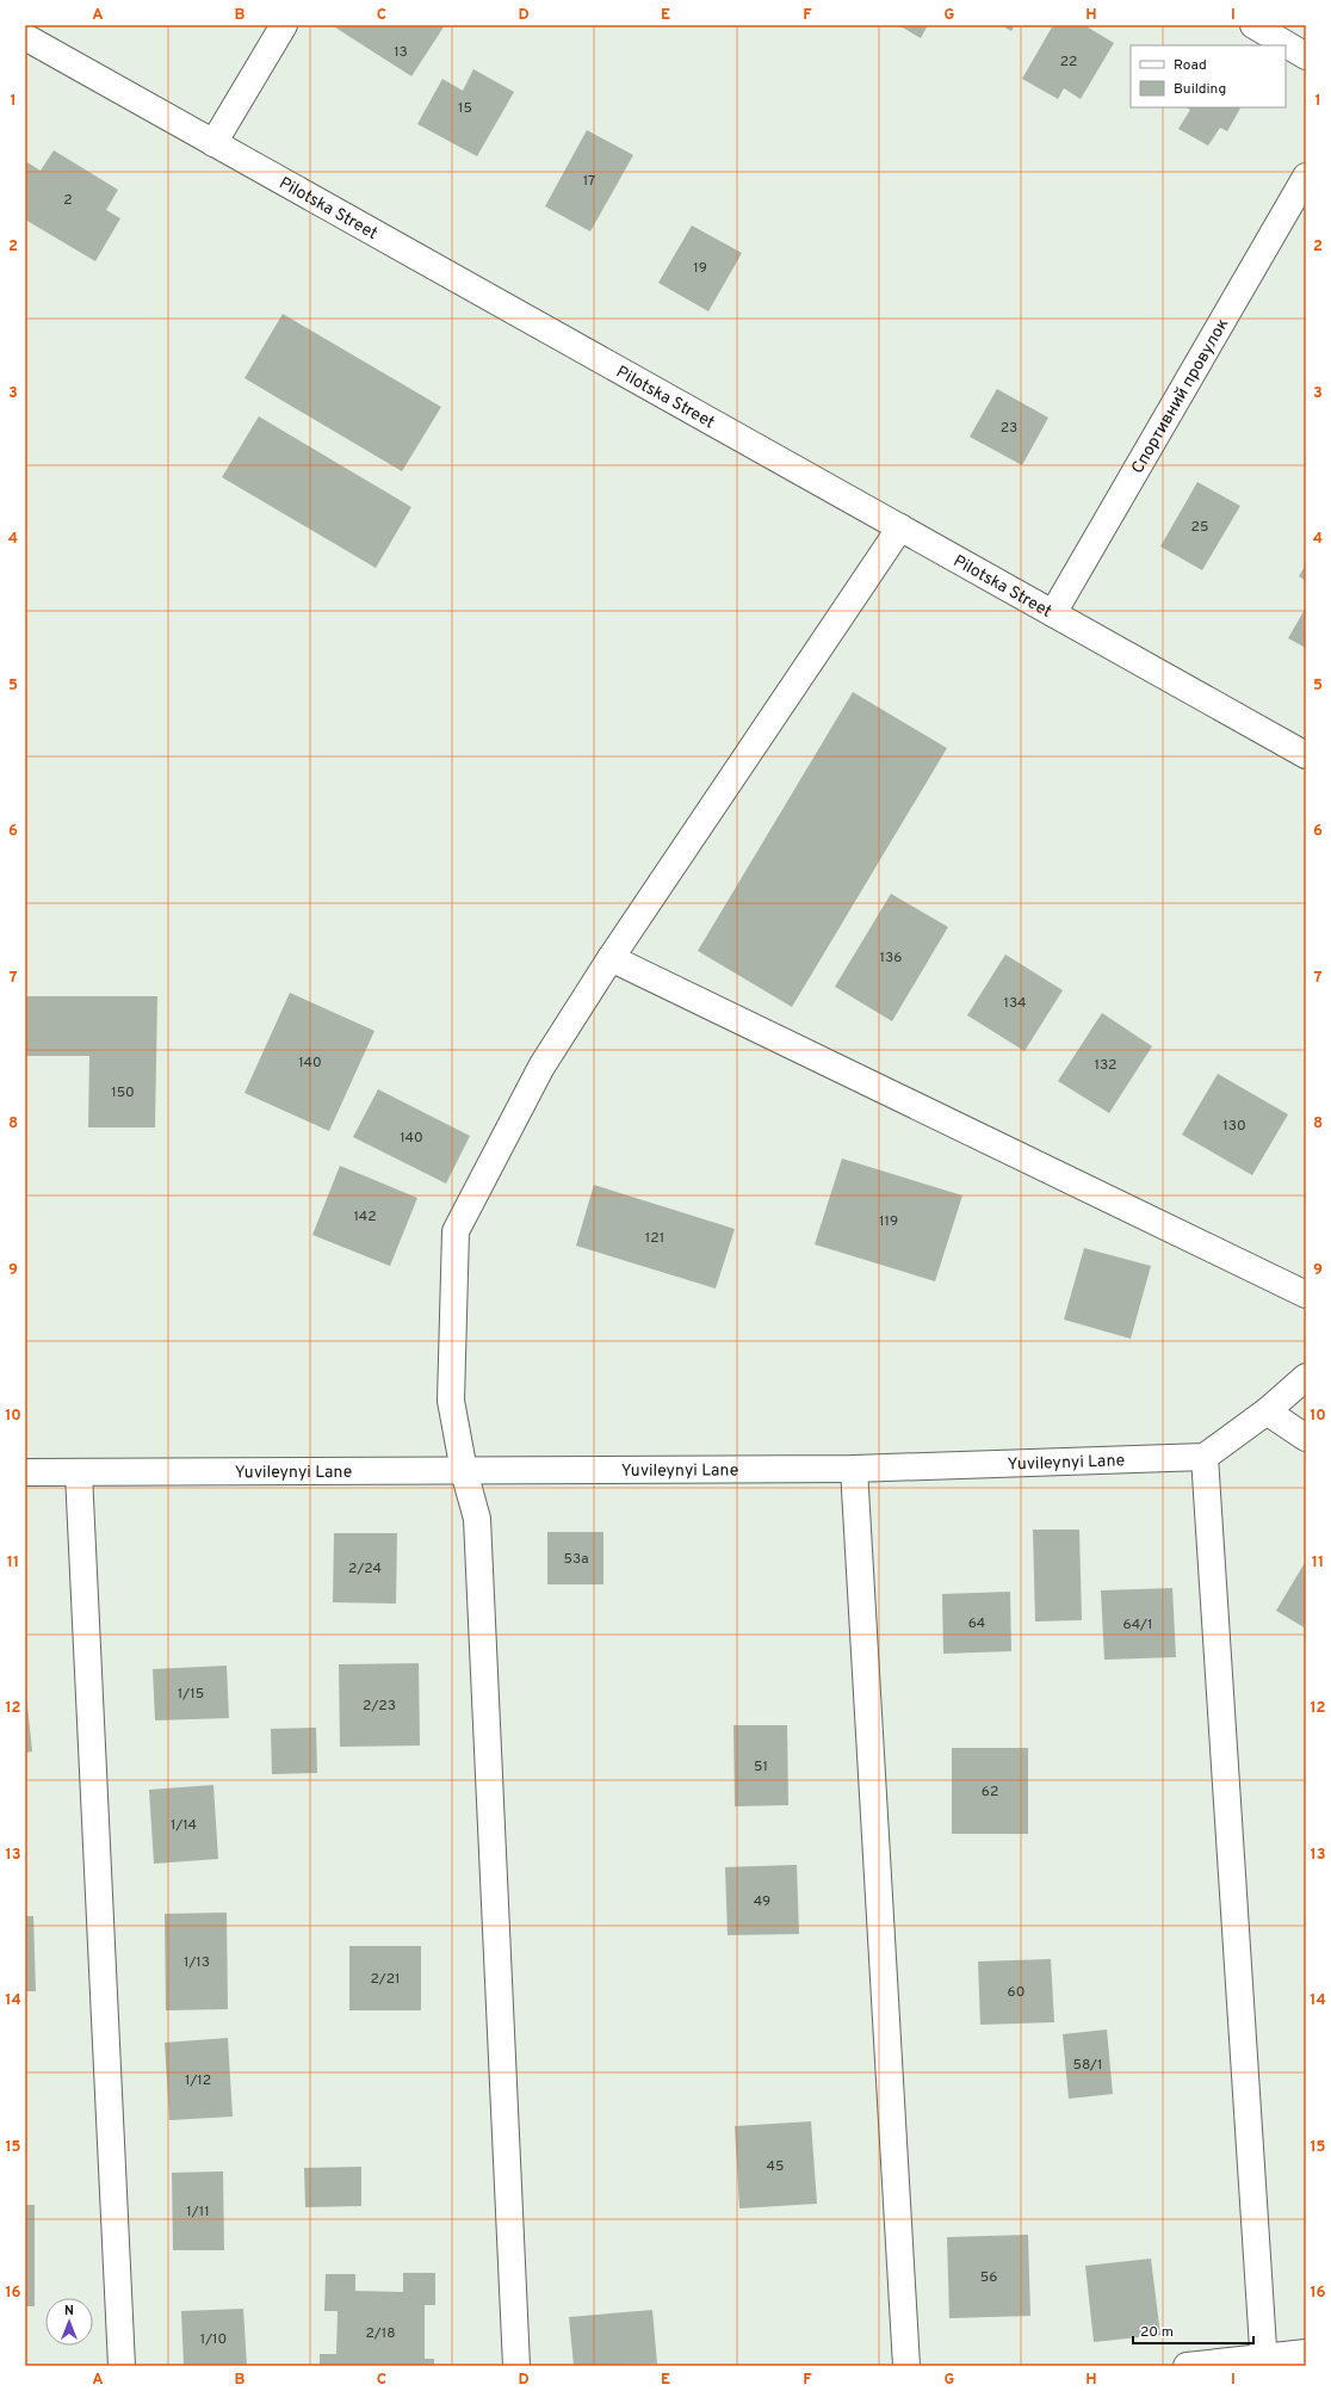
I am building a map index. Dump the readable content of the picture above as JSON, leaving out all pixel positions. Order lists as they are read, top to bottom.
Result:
{
  "streets": {
    "street": ["Pilotska Street", "Спортивний провулок", "Yuvileynyi Lane"]
  },
  "crossings": [
    ["Pilotska Street", "Спортивний провулок"]
  ],
  "house_numbers": [
    "13",
    "22",
    "15",
    "17",
    "2",
    "19",
    "23",
    "25",
    "136",
    "134",
    "140",
    "132",
    "150",
    "130",
    "140",
    "142",
    "119",
    "121",
    "53а",
    "2/24",
    "64",
    "64/1",
    "1/15",
    "2/23",
    "51",
    "62",
    "1/14",
    "49",
    "1/13",
    "2/21",
    "60",
    "58/1",
    "1/12",
    "45",
    "1/11",
    "56",
    "2/18",
    "1/10"
  ],
  "legend": ["Road", "Building"],
  "scale_bar": "20 m",
  "north": "top",
  "grid": {
    "columns": [
      "A",
      "B",
      "C",
      "D",
      "E",
      "F",
      "G",
      "H",
      "I"
    ],
    "rows": [
      "1",
      "2",
      "3",
      "4",
      "5",
      "6",
      "7",
      "8",
      "9",
      "10",
      "11",
      "12",
      "13",
      "14",
      "15",
      "16"
    ]
  }
}
